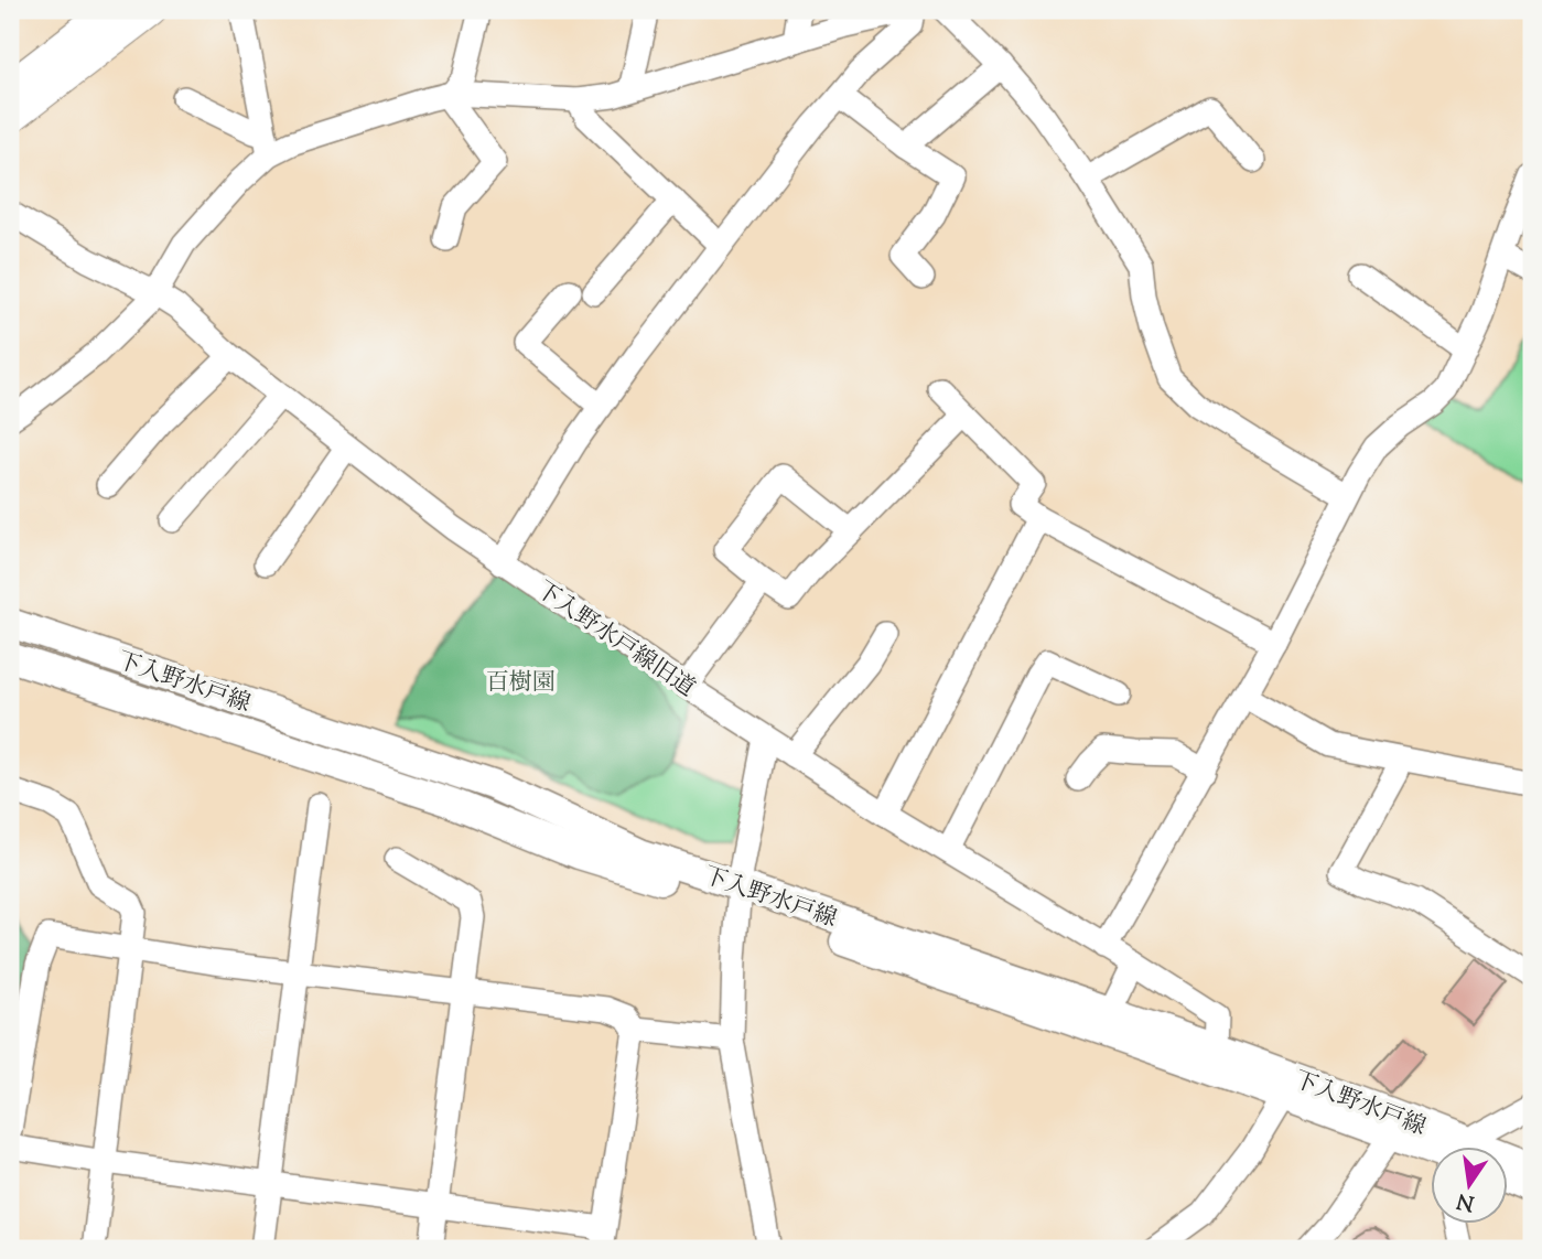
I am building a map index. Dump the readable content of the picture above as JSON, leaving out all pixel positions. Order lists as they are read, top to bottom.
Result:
{
  "streets": {
    "main road": ["下入野水戸線"],
    "street": ["下入野水戸線旧道"]
  },
  "crossings": [
    ["下入野水戸線旧道", "下入野水戸線"]
  ],
  "parks": ["百樹園"],
  "north": "bottom"
}
